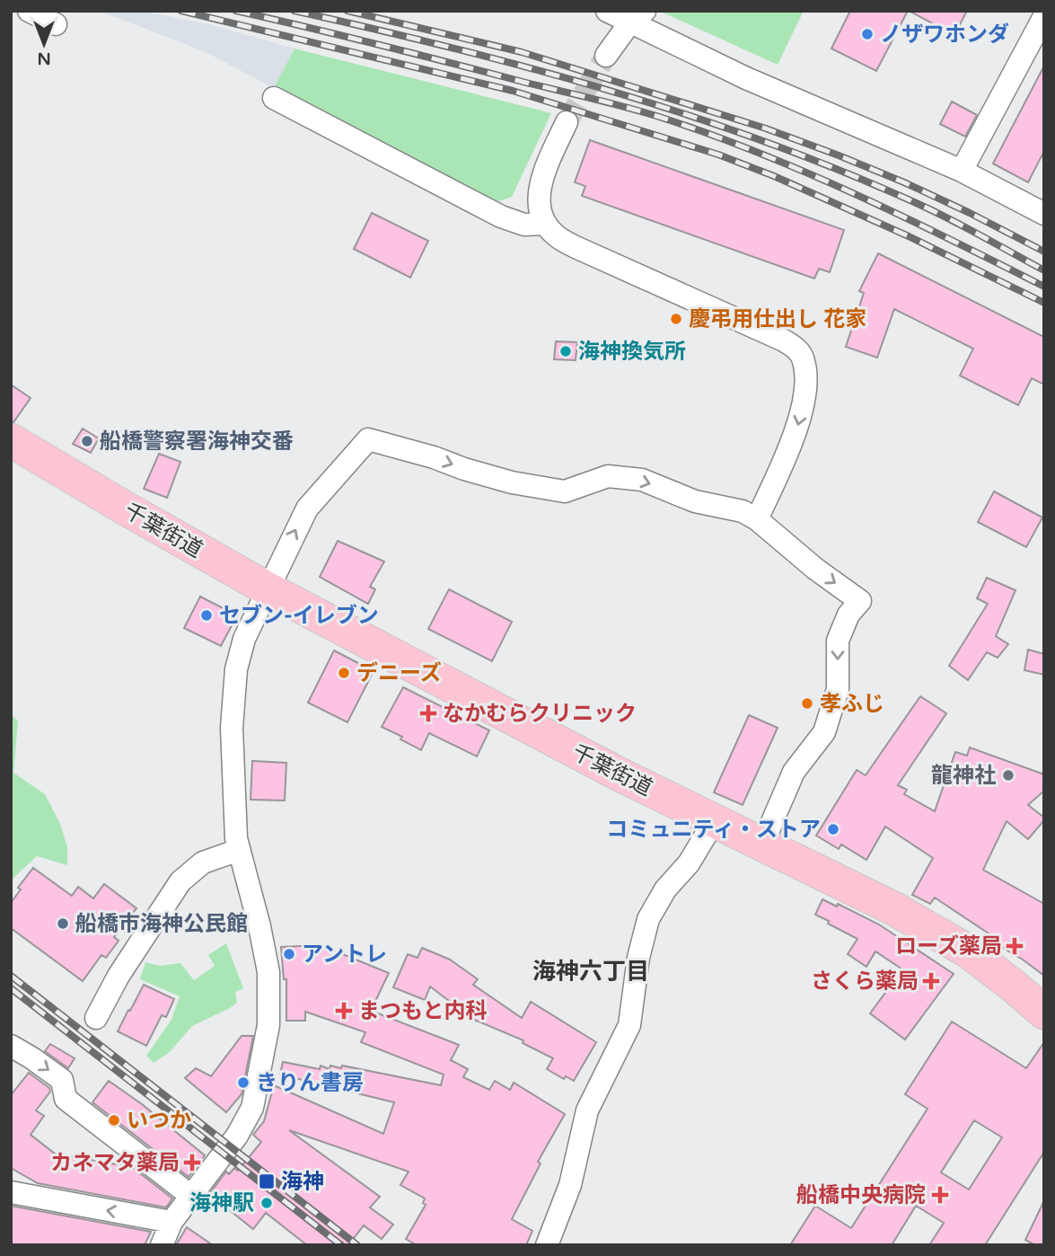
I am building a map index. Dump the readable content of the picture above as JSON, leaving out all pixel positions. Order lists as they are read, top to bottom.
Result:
{
  "streets": {
    "highway": ["千葉街道"]
  },
  "districts": ["海神六丁目"],
  "places": {
    "other": [
      "ノザワホンダ",
      "慶弔用仕出し 花家",
      "海神換気所",
      "船橋警察署海神交番",
      "セブン-イレブン",
      "デニーズ",
      "孝ふじ",
      "龍神社",
      "コミュニティ・ストア",
      "船橋市海神公民館",
      "アントレ",
      "きりん書房",
      "いつか",
      "海神駅"
    ],
    "health": [
      "なかむらクリニック",
      "ローズ薬局",
      "さくら薬局",
      "まつもと内科",
      "カネマタ薬局",
      "船橋中央病院"
    ],
    "transit": ["海神"]
  },
  "north": "bottom"
}
